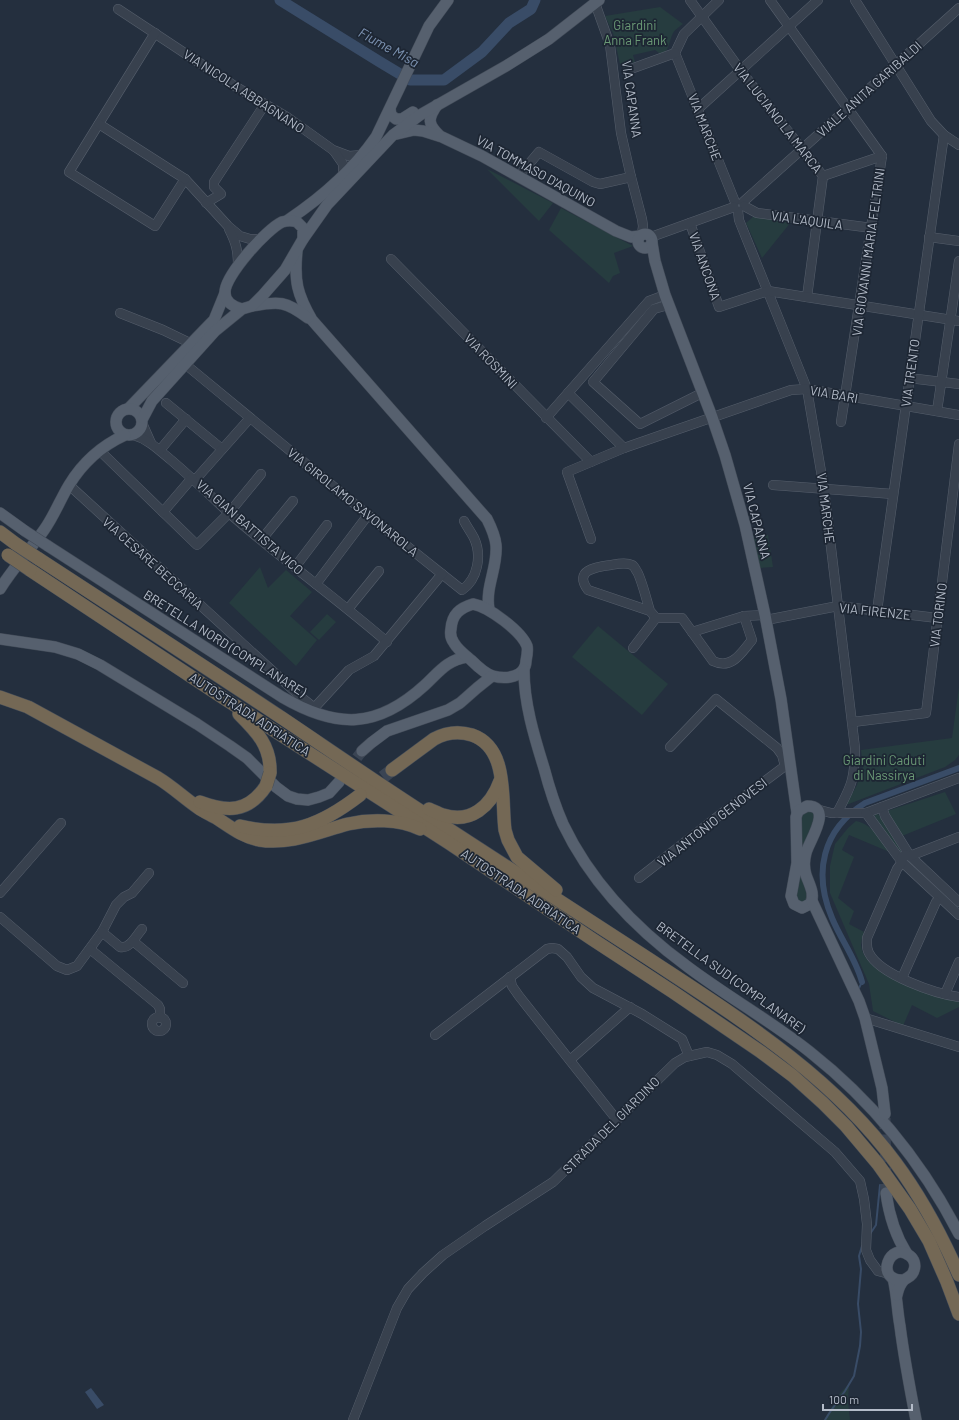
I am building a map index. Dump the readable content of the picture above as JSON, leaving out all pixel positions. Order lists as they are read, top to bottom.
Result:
{
  "streets": {
    "highway": ["AUTOSTRADA ADRIATICA"],
    "main road": [
      "VIA CAPANNA",
      "VIA TOMMASO D'AQUINO",
      "BRETELLA NORD (COMPLANARE)",
      "BRETELLA SUD (COMPLANARE)"
    ],
    "street": [
      "VIALE ANITA GARIBALDI",
      "VIA NICOLA ABBAGNANO",
      "VIA LUCIANO LA MARCA",
      "VIA MARCHE",
      "VIA L'AQUILA",
      "VIA GIOVANNI MARIA FELTRINI",
      "VIA ANCONA",
      "VIA ROSMINI",
      "VIA TRENTO",
      "VIA BARI",
      "VIA GIROLAMO SAVONAROLA",
      "VIA GIAN BATTISTA VICO",
      "VIA CESARE BECCARIA",
      "VIA FIRENZE",
      "VIA TORINO",
      "VIA ANTONIO GENOVESI",
      "STRADA DEL GIARDINO"
    ]
  },
  "crossings": [
    ["VIALE ANITA GARIBALDI", "VIA CAPANNA"],
    ["VIALE ANITA GARIBALDI", "VIA LUCIANO LA MARCA"],
    ["VIALE ANITA GARIBALDI", "VIA MARCHE"],
    ["VIALE ANITA GARIBALDI", "VIA TOMMASO D'AQUINO"],
    ["VIALE ANITA GARIBALDI", "VIA L'AQUILA"],
    ["VIALE ANITA GARIBALDI", "VIA GIOVANNI MARIA FELTRINI"],
    ["VIALE ANITA GARIBALDI", "VIA ANCONA"],
    ["VIA CAPANNA", "VIA TOMMASO D'AQUINO"],
    ["VIA CAPANNA", "VIA BARI"],
    ["VIA CAPANNA", "VIA FIRENZE"],
    ["VIA CAPANNA", "VIA ANTONIO GENOVESI"],
    ["VIA LUCIANO LA MARCA", "VIA L'AQUILA"],
    ["VIA MARCHE", "VIA L'AQUILA"],
    ["VIA MARCHE", "VIA ANCONA"],
    ["VIA MARCHE", "VIA BARI"],
    ["VIA MARCHE", "VIA FIRENZE"],
    ["VIA MARCHE", "VIA TORINO"],
    ["VIA L'AQUILA", "VIA GIOVANNI MARIA FELTRINI"],
    ["VIA GIOVANNI MARIA FELTRINI", "VIA BARI"],
    ["VIA TRENTO", "VIA BARI"],
    ["VIA TRENTO", "VIA FIRENZE"],
    ["VIA GIROLAMO SAVONAROLA", "VIA CESARE BECCARIA"],
    ["VIA GIAN BATTISTA VICO", "VIA CESARE BECCARIA"],
    ["VIA FIRENZE", "VIA TORINO"],
    ["BRETELLA NORD (COMPLANARE)", "BRETELLA SUD (COMPLANARE)"]
  ],
  "water": ["Fiume Misa"],
  "parks": ["Giardini Anna Frank", "Giardini Caduti di Nassirya"],
  "scale_bar": "100 m"
}
